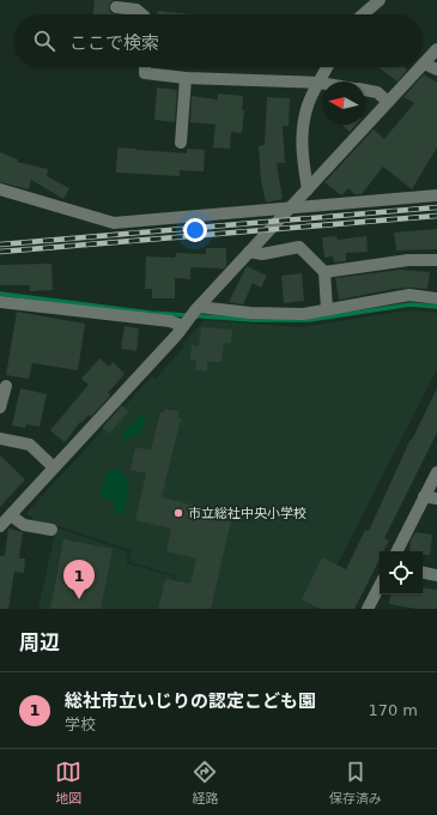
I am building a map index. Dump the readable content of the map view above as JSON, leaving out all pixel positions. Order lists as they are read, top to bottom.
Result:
{
  "places": ["市立総社中央小学校"],
  "north": "left",
  "page": {
    "search": "ここで検索",
    "pins": "1",
    "heading": "周辺",
    "list": [
      {
        "mark": "1",
        "name": "総社市立いじりの認定こども園",
        "note": "学校",
        "value": "170 m"
      }
    ],
    "nav": ["地図", "経路", "保存済み"]
  }
}
